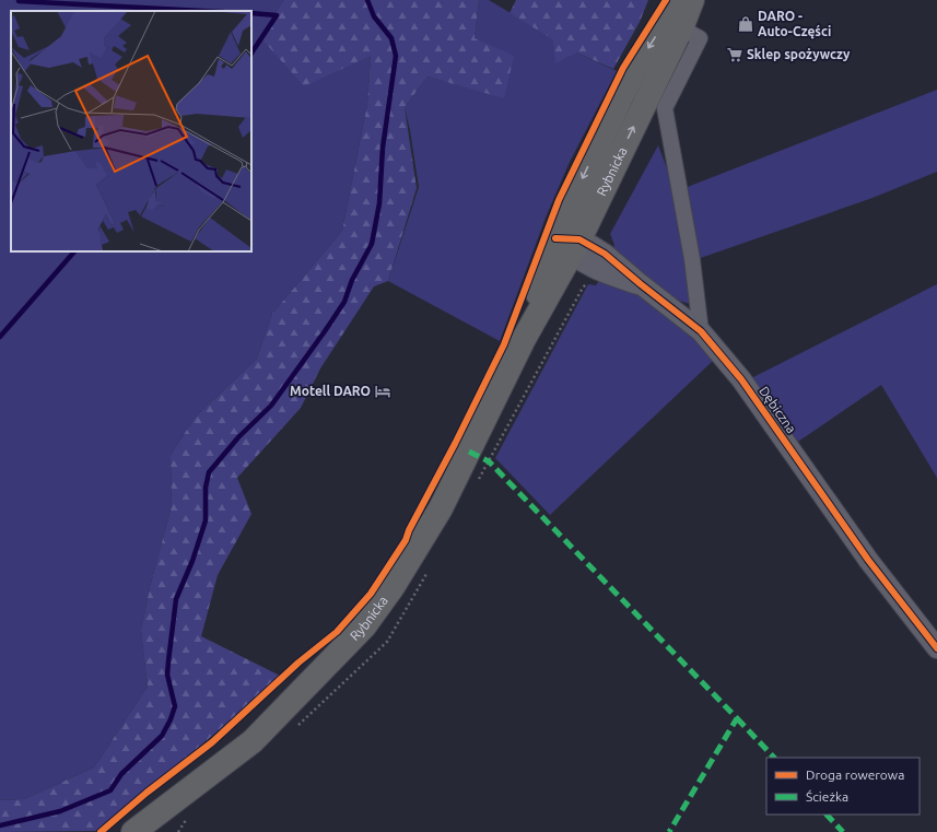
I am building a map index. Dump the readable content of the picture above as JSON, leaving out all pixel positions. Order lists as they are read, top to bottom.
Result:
{
  "streets": {
    "main road": ["Rybnicka"],
    "street": ["Dębiczna"]
  },
  "crossings": [
    ["Rybnicka", "Dębiczna"]
  ],
  "places": {
    "shop": ["DARO - Auto-Części"],
    "supermarket": ["Sklep spożywczy"],
    "hotel": ["Motell DARO"]
  },
  "legend": ["Droga rowerowa", "Ścieżka"]
}
